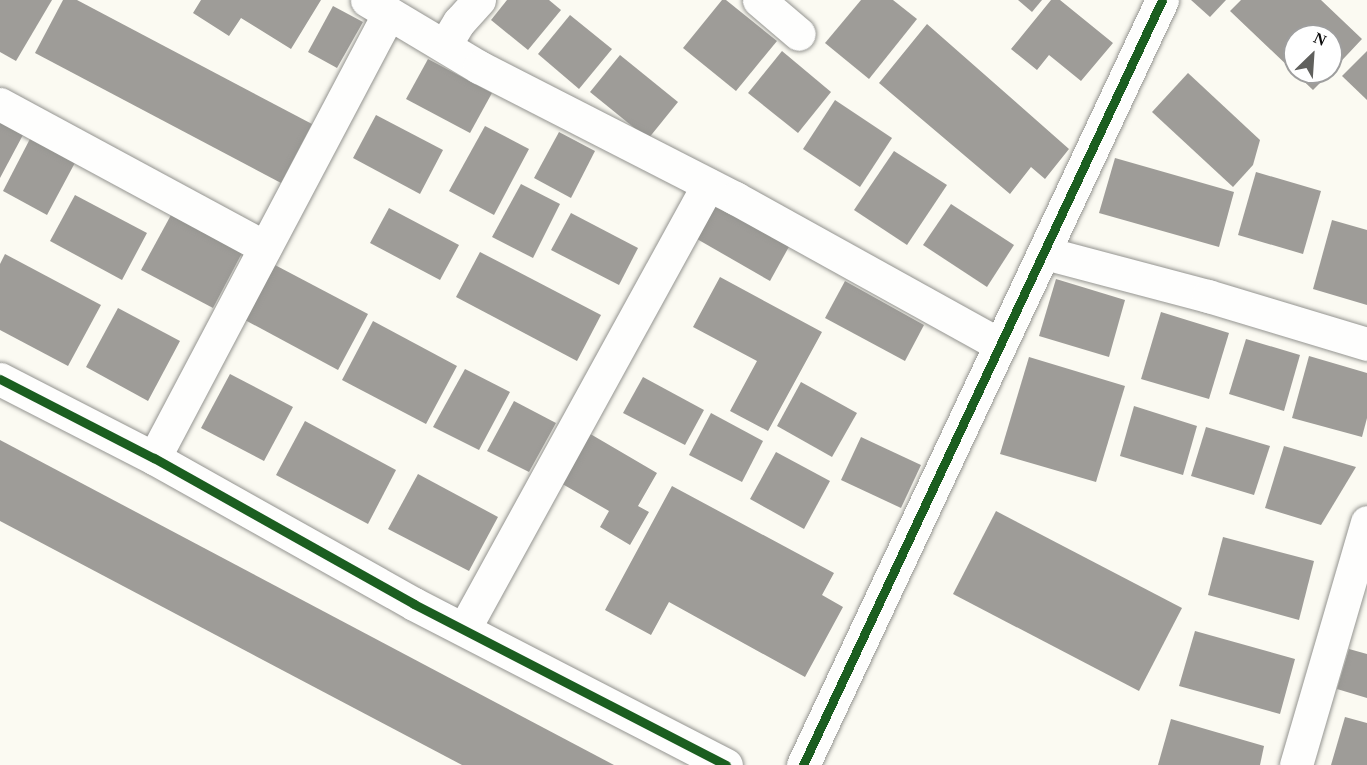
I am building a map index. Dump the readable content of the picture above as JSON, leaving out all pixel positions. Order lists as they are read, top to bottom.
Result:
{
  "north": "top right"
}
